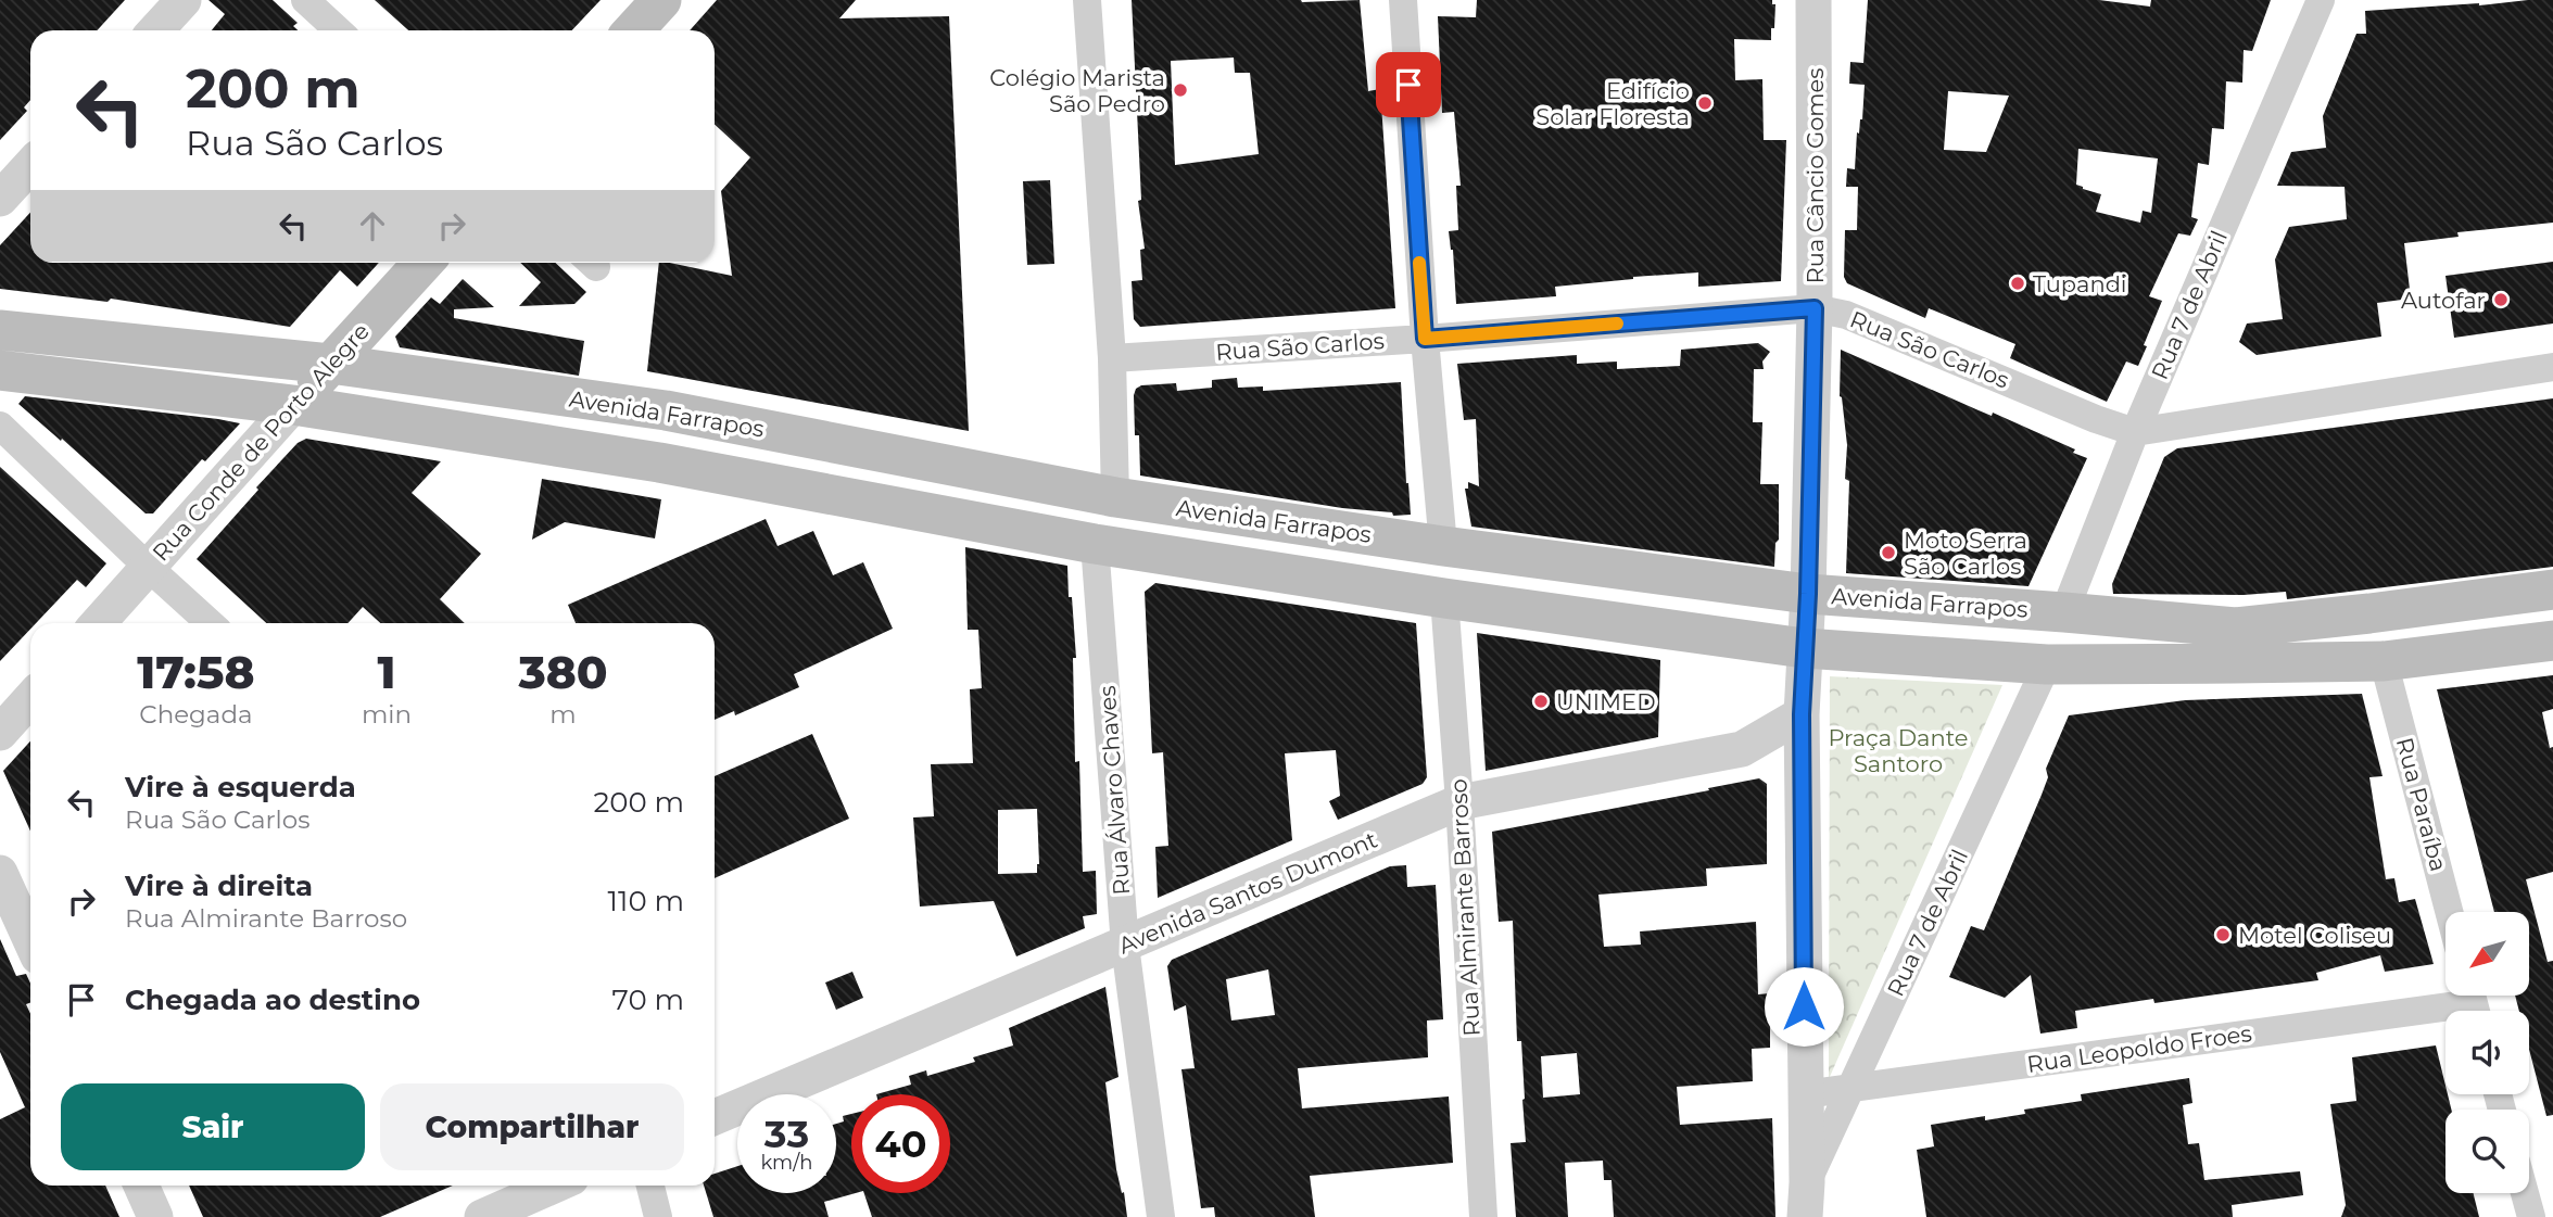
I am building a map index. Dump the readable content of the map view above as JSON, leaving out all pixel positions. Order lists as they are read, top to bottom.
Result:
{
  "streets": {
    "main road": ["Avenida Farrapos", "Rua Conde de Porto Alegre"],
    "street": [
      "Rua Câncio Gomes",
      "Rua 7 de Abril",
      "Rua São Carlos",
      "Rua Álvaro Chaves",
      "Rua Paraíba",
      "Avenida Santos Dumont",
      "Rua Almirante Barroso",
      "Rua Leopoldo Froes"
    ]
  },
  "crossings": [
    ["Rua Câncio Gomes", "Rua 7 de Abril"],
    ["Rua Câncio Gomes", "Rua São Carlos"],
    ["Rua Câncio Gomes", "Avenida Farrapos"],
    ["Rua Câncio Gomes", "Avenida Santos Dumont"],
    ["Rua Câncio Gomes", "Rua Leopoldo Froes"],
    ["Rua 7 de Abril", "Rua São Carlos"],
    ["Rua 7 de Abril", "Avenida Farrapos"],
    ["Rua 7 de Abril", "Rua Leopoldo Froes"],
    ["Avenida Farrapos", "Rua Conde de Porto Alegre"],
    ["Rua Álvaro Chaves", "Avenida Santos Dumont"],
    ["Avenida Santos Dumont", "Rua Almirante Barroso"]
  ],
  "parks": ["Praça Dante Santoro"],
  "places": [
    "Colégio Marista São Pedro",
    "Edifício Solar Floresta",
    "Tupandi",
    "Autofar",
    "Moto Serra São Carlos",
    "UNIMED",
    "Motel Coliseu"
  ],
  "north": "bottom left",
  "page": {
    "turn": ["200 m", "Rua São Carlos"],
    "eta": [
      "17:58",
      "Chegada",
      "1",
      "min",
      "380",
      "m"
    ],
    "list": [
      {
        "name": "Vire à esquerda",
        "note": "Rua São Carlos",
        "value": "200 m"
      },
      {
        "name": "Vire à direita",
        "note": "Rua Almirante Barroso",
        "value": "110 m"
      },
      {
        "name": "Chegada ao destino",
        "value": "70 m"
      }
    ],
    "buttons": ["Sair", "Compartilhar"],
    "speed": "33 km/h",
    "limit": "40"
  }
}
